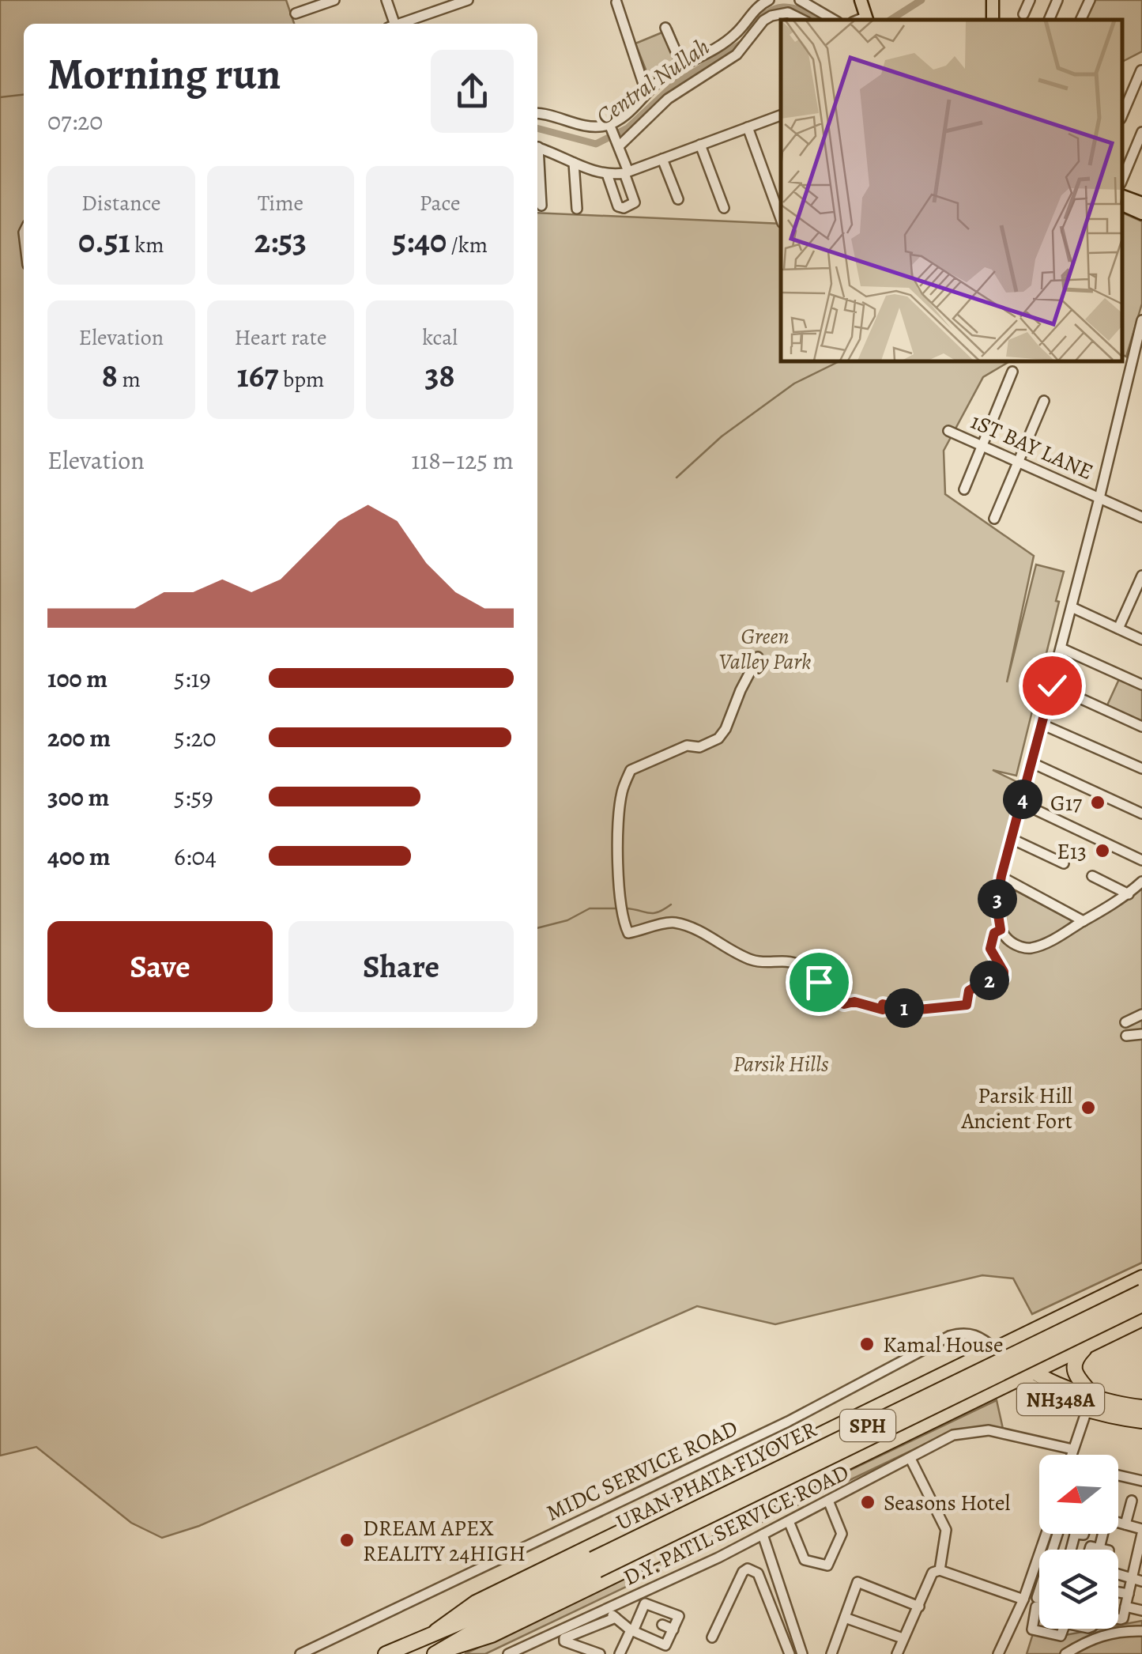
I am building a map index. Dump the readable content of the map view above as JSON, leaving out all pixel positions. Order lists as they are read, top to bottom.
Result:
{
  "streets": {
    "highway": ["NH348A", "SPH", "URAN PHATA FLYOVER"],
    "street": ["1ST BAY LANE", "MIDC SERVICE ROAD", "D.Y. PATIL SERVICE ROAD"]
  },
  "crossings": [
    ["NH348A", "MIDC SERVICE ROAD"],
    ["SPH", "URAN PHATA FLYOVER"]
  ],
  "water": ["Central Nullah"],
  "parks": ["Green Valley Park", "Parsik Hills"],
  "places": [
    "G17",
    "E13",
    "Parsik Hill Ancient Fort",
    "Kamal House",
    "Seasons Hotel",
    "DREAM APEX REALITY 24HIGH"
  ],
  "north": "left",
  "page": {
    "heading": ["Morning run", "07:20"],
    "stats": [
      ["Distance", "0.51 km"],
      ["Time", "2:53"],
      ["Pace", "5:40 /km"],
      ["Elevation", "8 m"],
      ["Heart rate", "167 bpm"],
      ["kcal", "38"]
    ],
    "chart": ["Elevation", "118–125 m"],
    "list": [
      {
        "name": "100 m",
        "note": "5:19"
      },
      {
        "name": "200 m",
        "note": "5:20"
      },
      {
        "name": "300 m",
        "note": "5:59"
      },
      {
        "name": "400 m",
        "note": "6:04"
      }
    ],
    "pins": [
      "4",
      "3",
      "2",
      "1"
    ],
    "buttons": ["Save", "Share"]
  }
}
